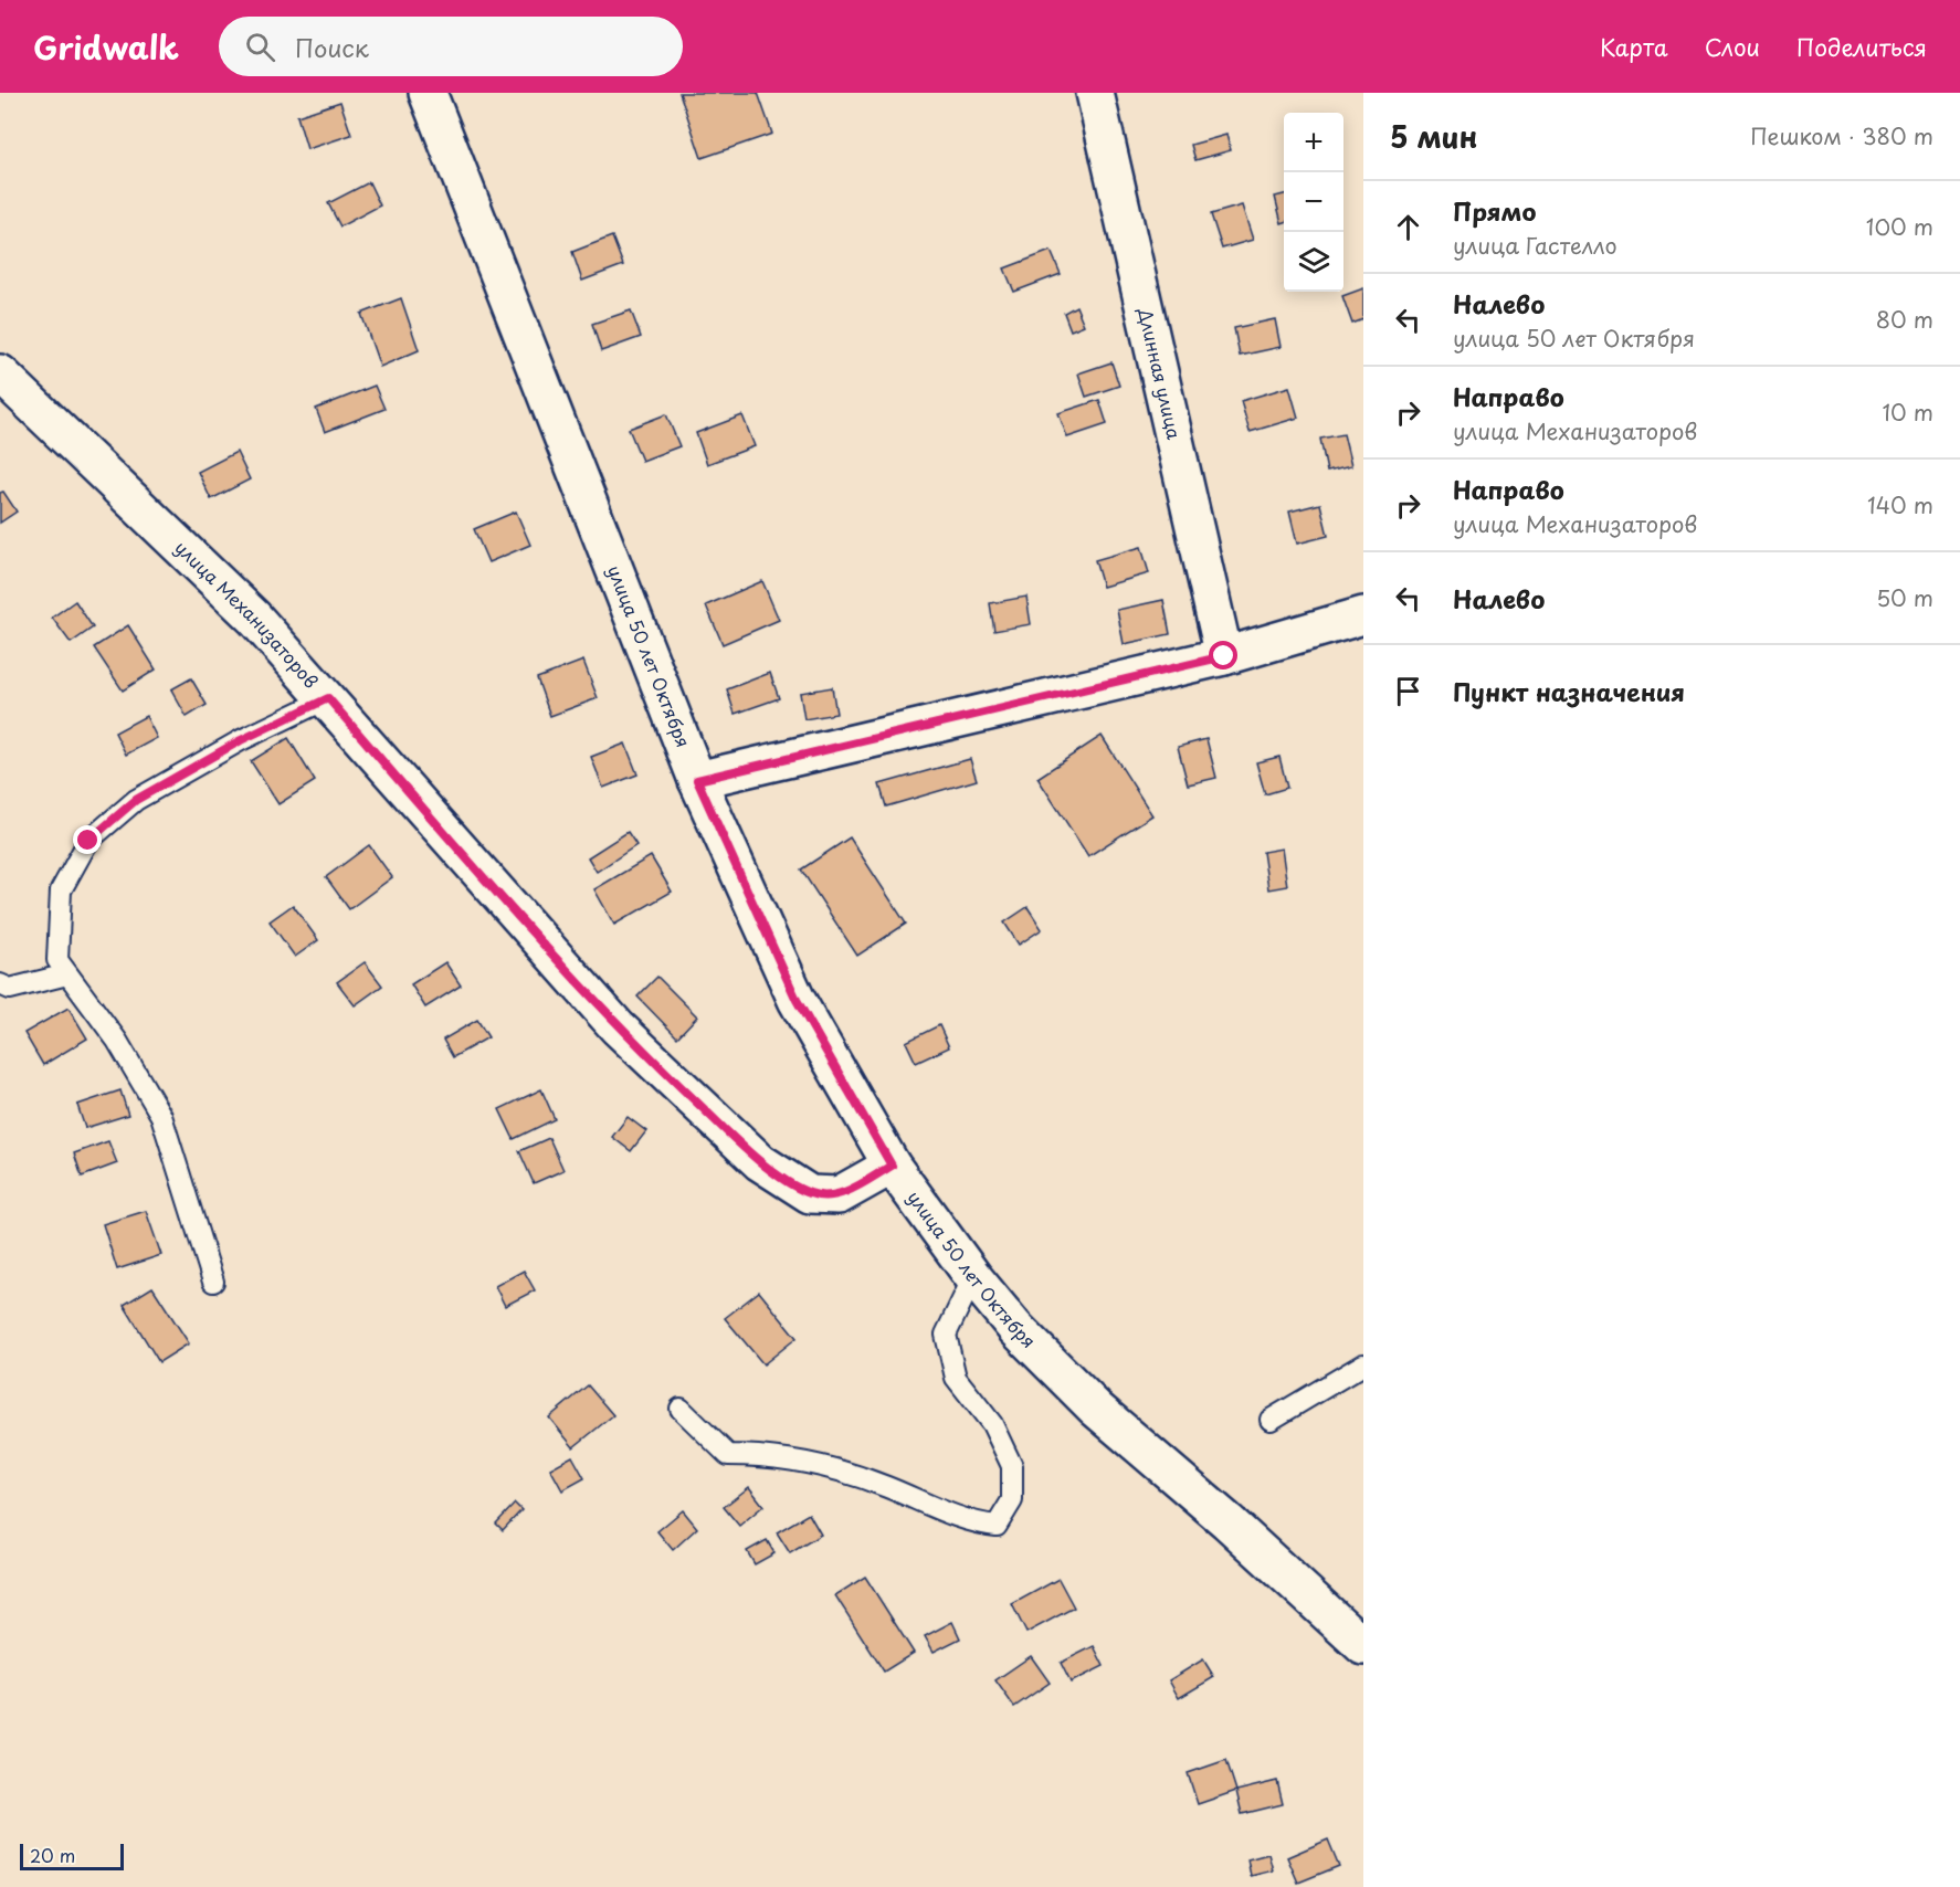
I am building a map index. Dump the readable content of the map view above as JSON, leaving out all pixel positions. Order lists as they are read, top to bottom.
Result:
{
  "streets": {
    "street": ["Длинная улица", "улица Механизаторов", "улица 50 лет Октября"]
  },
  "crossings": [
    ["улица Механизаторов", "улица 50 лет Октября"]
  ],
  "scale_bar": "20 m",
  "page": {
    "header": "Gridwalk",
    "search": "Поиск",
    "nav": ["Карта", "Слои", "Поделиться"],
    "heading": ["5 мин", "Пешком · 380 m"],
    "map_buttons": ["+", "−"],
    "list": [
      ["Прямо", "улица Гастелло", "100 m"],
      ["Налево", "улица 50 лет Октября", "80 m"],
      ["Направо", "улица Механизаторов", "10 m"],
      ["Направо", "улица Механизаторов", "140 m"],
      ["Налево", "50 m"],
      "Пункт назначения"
    ],
    "scale": "20 m"
  }
}
